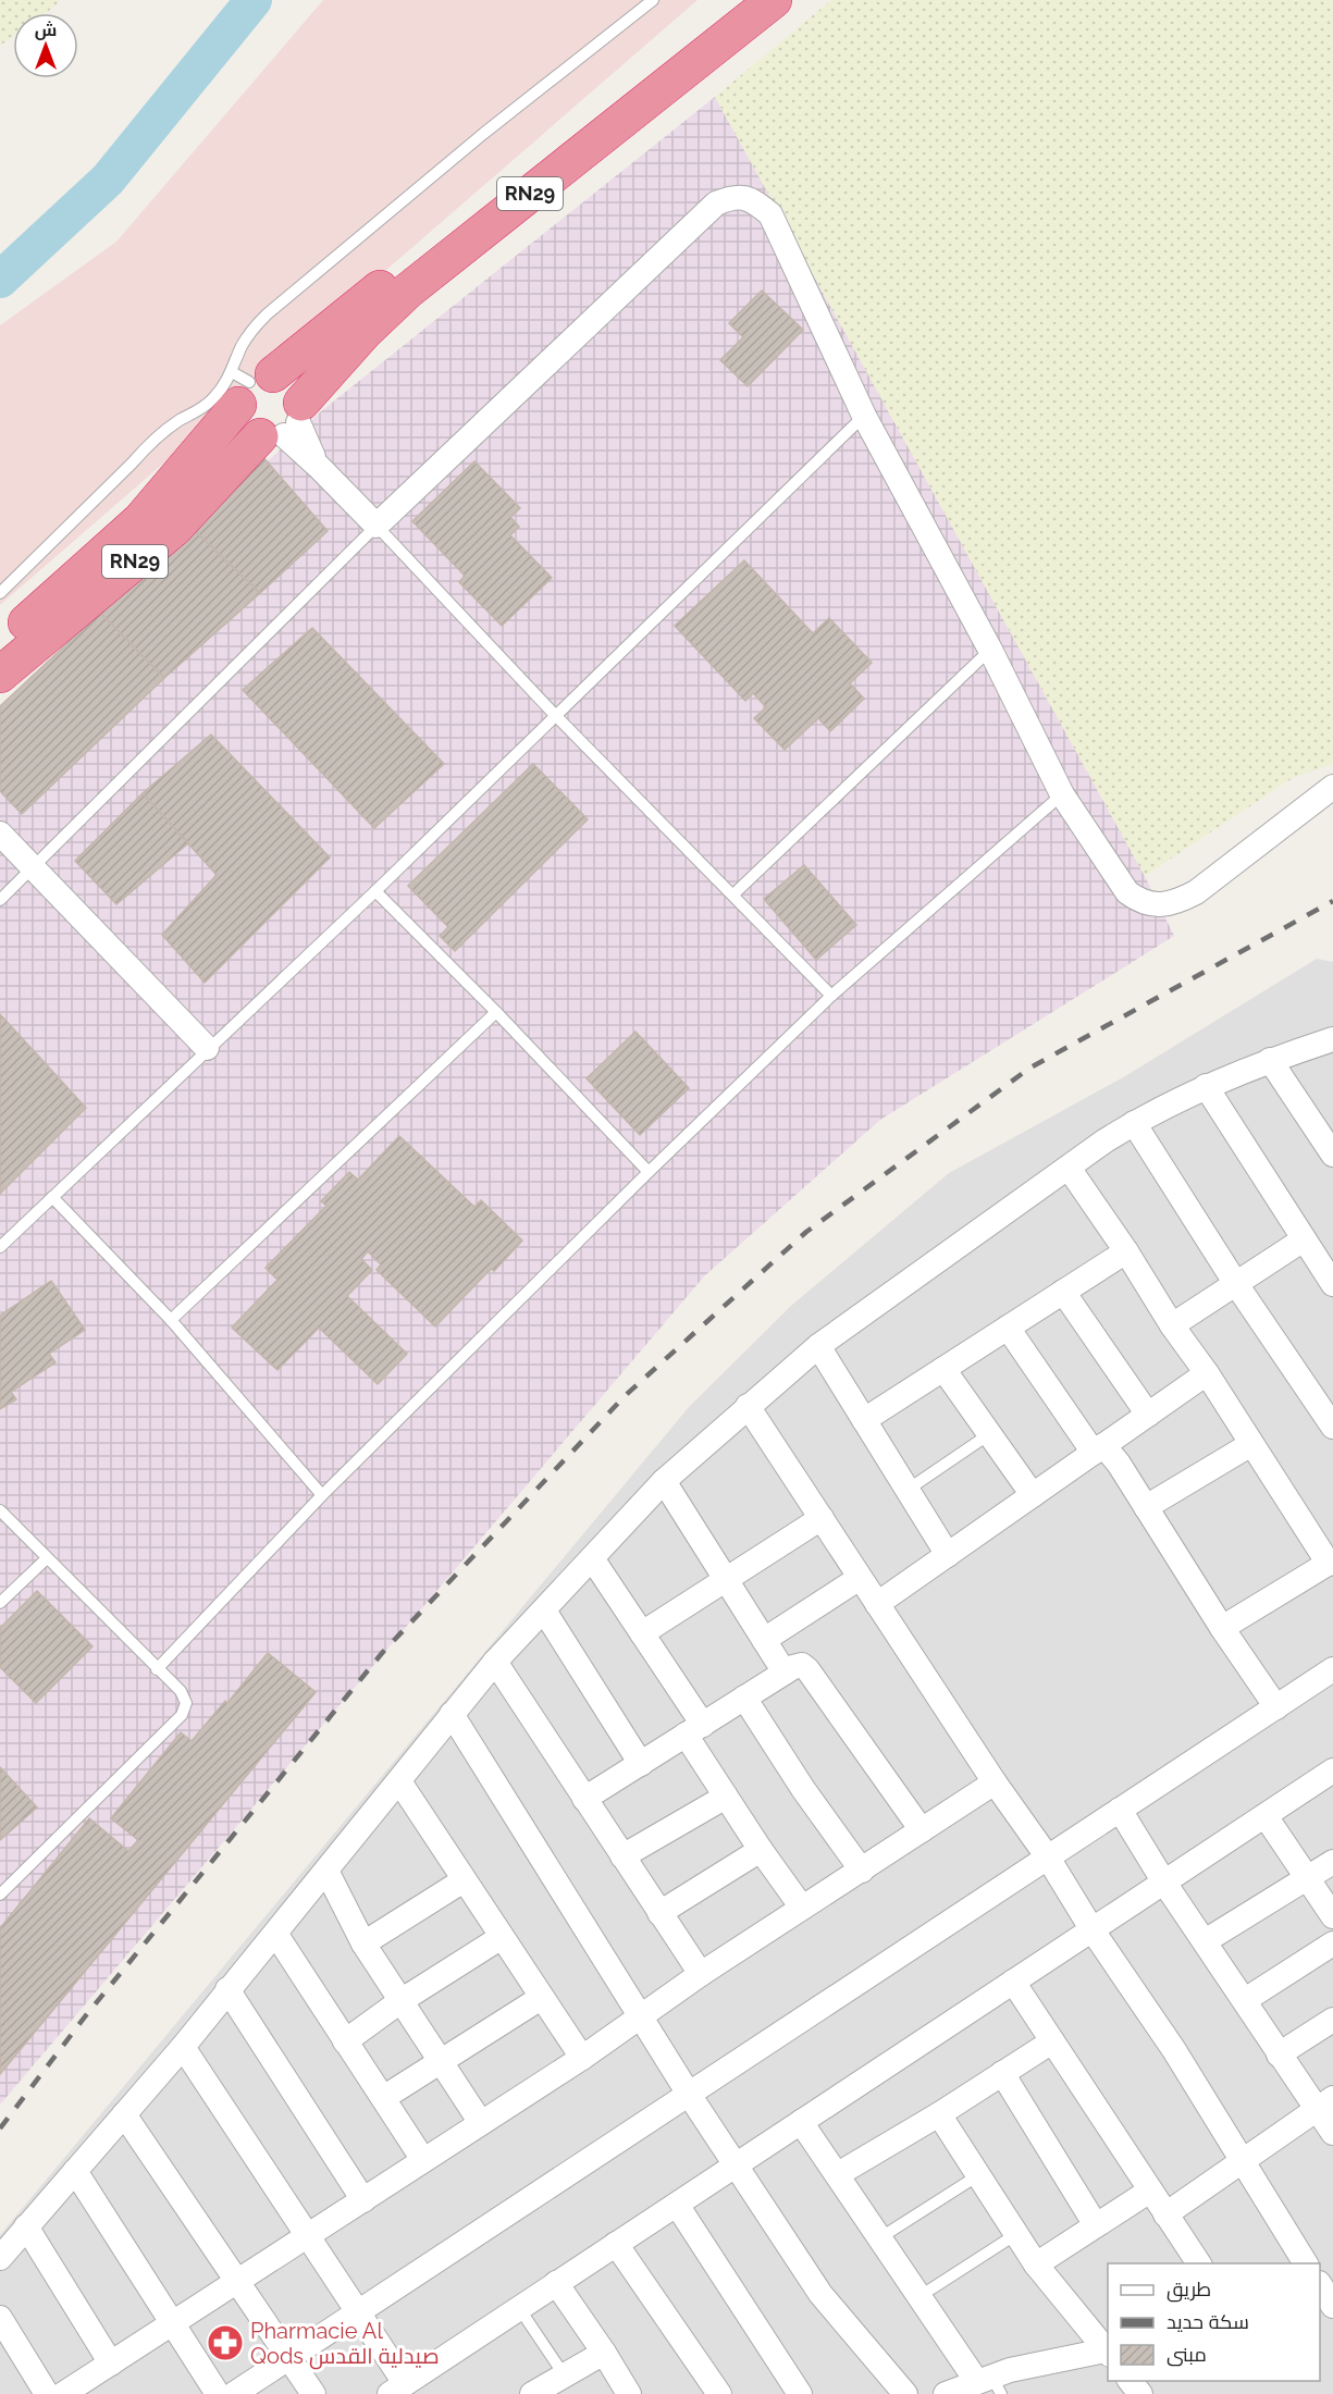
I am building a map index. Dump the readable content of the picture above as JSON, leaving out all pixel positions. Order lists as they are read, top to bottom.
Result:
{
  "streets": {
    "highway": ["RN29"]
  },
  "places": {
    "pharmacy": ["Pharmacie Al Qods صيدلية القدس"]
  },
  "legend": ["طريق", "سكة حديد", "مبنى"],
  "north": "top"
}
